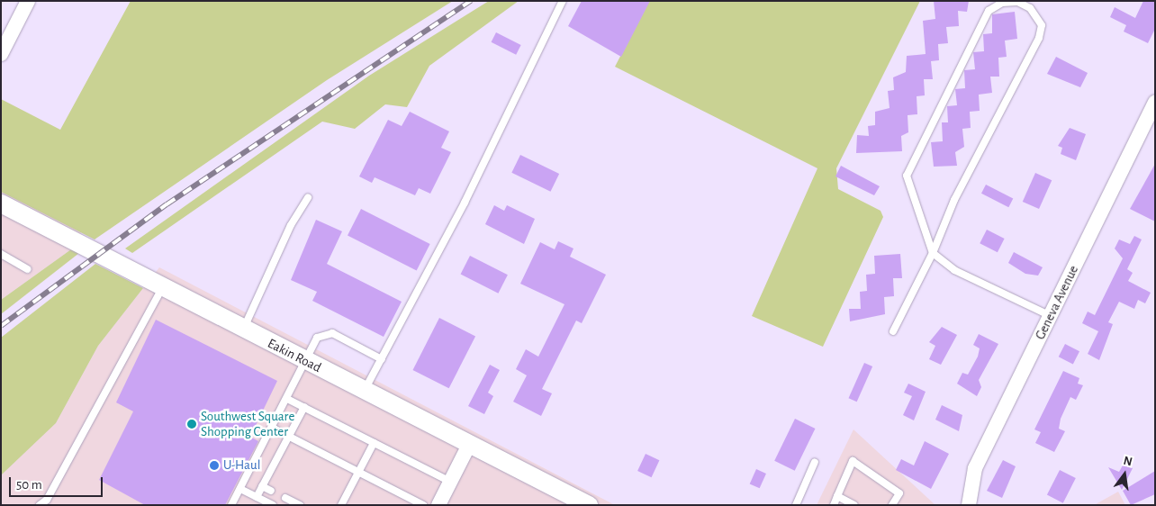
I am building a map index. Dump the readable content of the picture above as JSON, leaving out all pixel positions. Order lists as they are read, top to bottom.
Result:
{
  "streets": {
    "street": ["Geneva Avenue", "Eakin Road"]
  },
  "places": ["Southwest Square Shopping Center", "U-Haul"],
  "scale_bar": "50 m",
  "north": "top"
}
